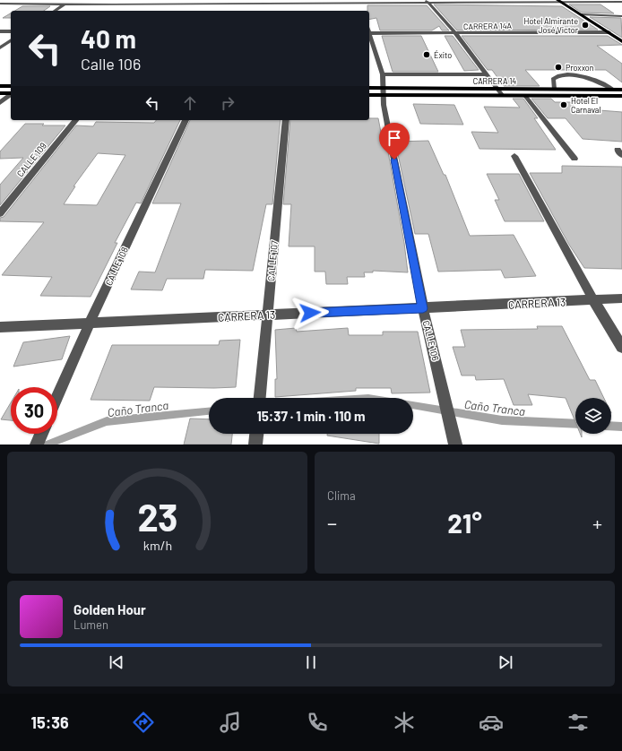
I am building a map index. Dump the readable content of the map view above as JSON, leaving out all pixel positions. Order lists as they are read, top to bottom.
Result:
{
  "streets": {
    "main road": ["CARRERA 14"],
    "street": [
      "CARRERA 14A",
      "CALLE 109",
      "CALLE 107",
      "CALLE 108",
      "CARRERA 13",
      "CALLE 106"
    ]
  },
  "crossings": [
    ["CARRERA 14", "CALLE 106"],
    ["CALLE 107", "CARRERA 13"],
    ["CALLE 108", "CARRERA 13"],
    ["CARRERA 13", "CALLE 106"]
  ],
  "water": ["Caño Tranca"],
  "places": [
    "Hotel Almirante José Victor",
    "Éxito",
    "Proxxon",
    "Hotel El Carnaval"
  ],
  "page": {
    "turn": ["40 m", "Calle 106"],
    "limit": "30",
    "trip": "15:37 · 1 min · 110 m",
    "tile": "Clima",
    "heat": ["−", "21°", "+"],
    "song": ["Golden Hour", "Lumen"],
    "tabs": "15:36",
    "gauge": ["23", "km/h"]
  }
}
